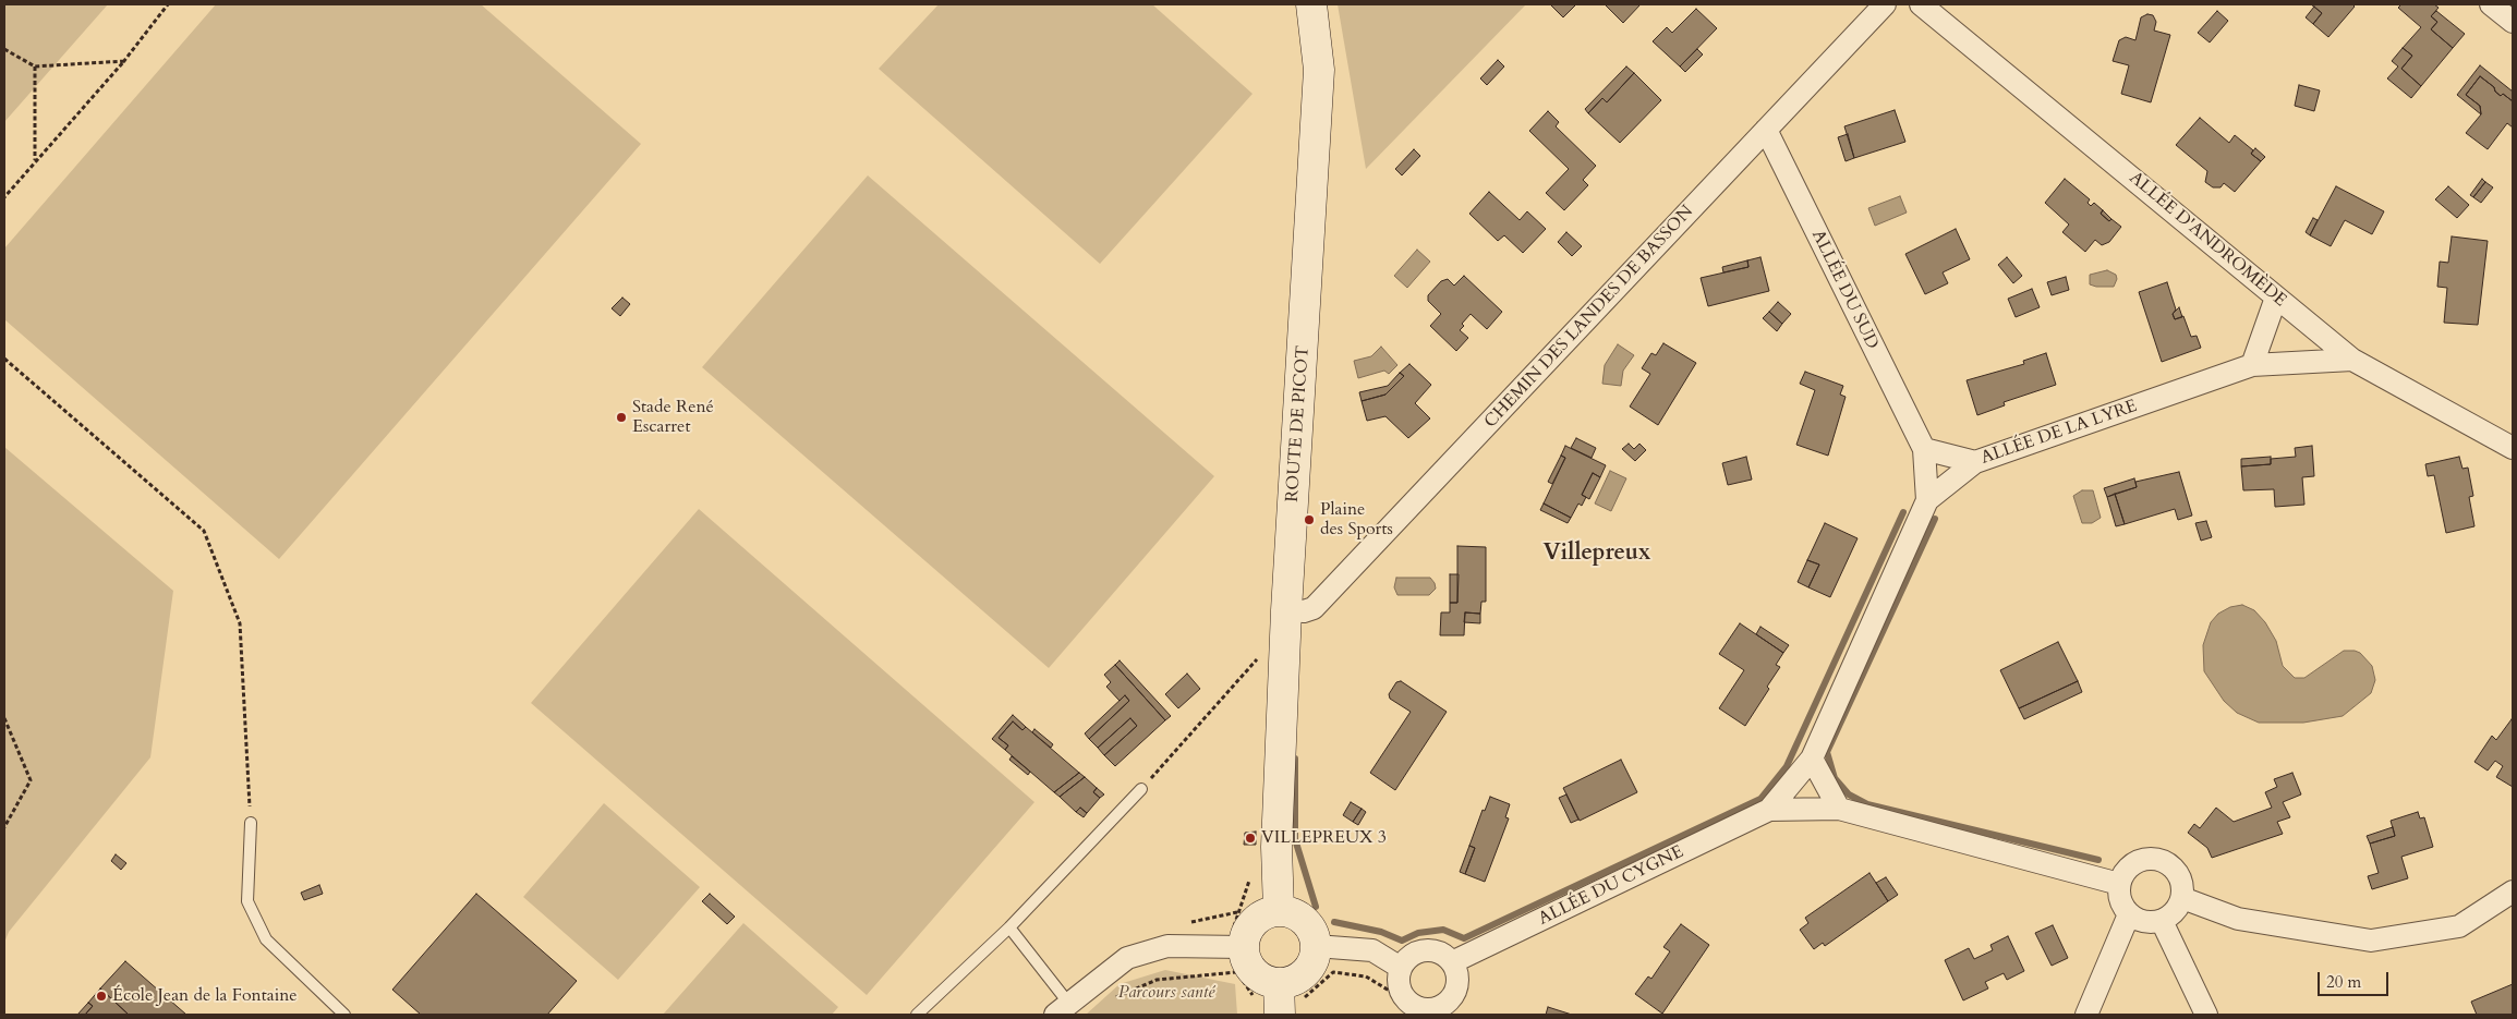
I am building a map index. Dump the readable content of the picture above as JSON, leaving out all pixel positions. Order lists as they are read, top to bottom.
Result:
{
  "streets": {
    "main road": ["ROUTE DE PICOT"],
    "street": [
      "ALLÉE D'ANDROMÈDE",
      "ALLÉE DU SUD",
      "CHEMIN DES LANDES DE BASSON",
      "ALLÉE DE LA LYRE",
      "ALLÉE DU CYGNE"
    ]
  },
  "crossings": [
    ["ALLÉE D'ANDROMÈDE", "ALLÉE DE LA LYRE"],
    ["ALLÉE DU SUD", "CHEMIN DES LANDES DE BASSON"],
    ["ALLÉE DU SUD", "ALLÉE DE LA LYRE"],
    ["CHEMIN DES LANDES DE BASSON", "ROUTE DE PICOT"],
    ["ALLÉE DE LA LYRE", "ALLÉE DU CYGNE"]
  ],
  "districts": ["Villepreux"],
  "parks": ["Parcours santé"],
  "places": [
    "Stade René Escarret",
    "Plaine des Sports",
    "VILLEPREUX 3",
    "École Jean de la Fontaine"
  ],
  "scale_bar": "20 m"
}
